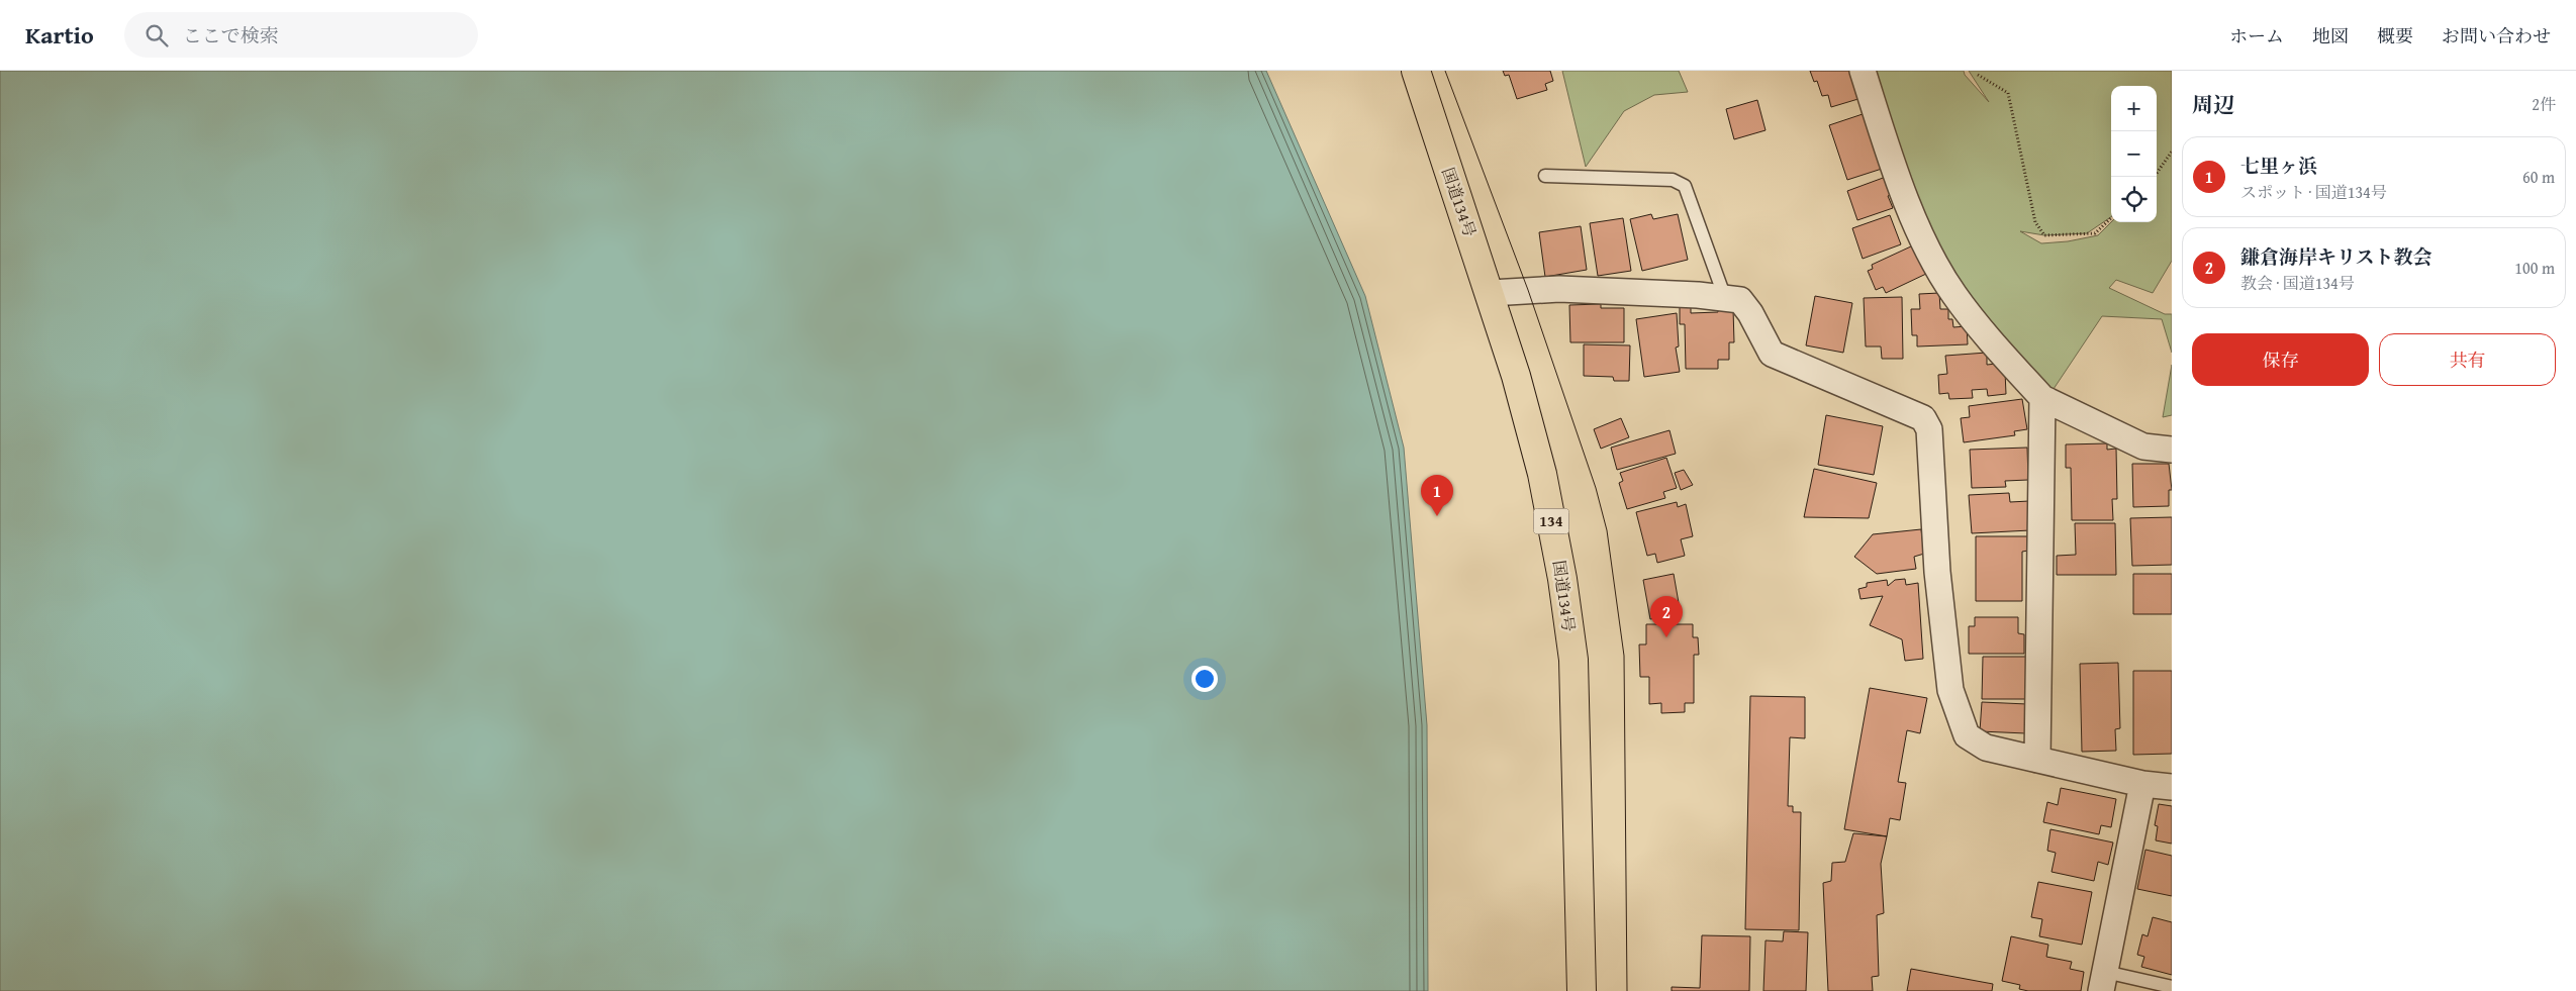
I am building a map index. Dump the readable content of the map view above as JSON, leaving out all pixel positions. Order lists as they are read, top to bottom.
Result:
{
  "streets": {
    "highway": ["国道134号", "134"]
  },
  "page": {
    "header": "Kartio",
    "search": "ここで検索",
    "nav": [
      "ホーム",
      "地図",
      "概要",
      "お問い合わせ"
    ],
    "heading": ["周辺", "2件"],
    "map_buttons": ["+", "−"],
    "list": [
      {
        "mark": "1",
        "name": "七里ヶ浜",
        "note": "スポット · 国道134号",
        "value": "60 m"
      },
      {
        "mark": "2",
        "name": "鎌倉海岸キリスト教会",
        "note": "教会 · 国道134号",
        "value": "100 m"
      }
    ],
    "buttons": ["保存", "共有"],
    "pins": ["1", "2"]
  }
}
